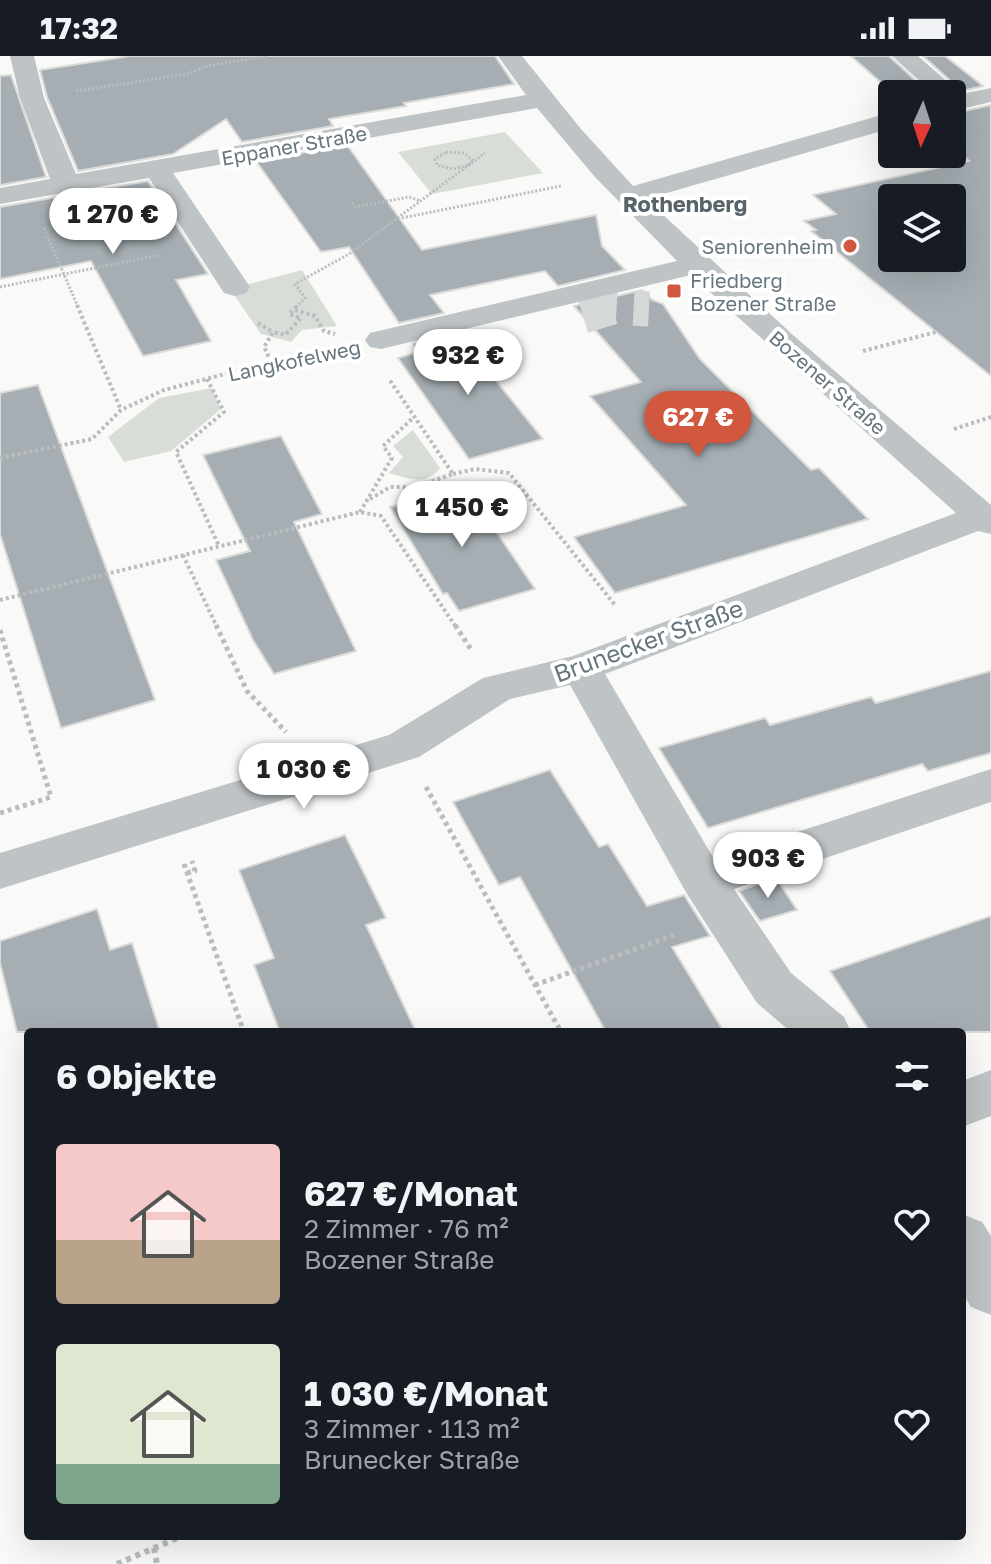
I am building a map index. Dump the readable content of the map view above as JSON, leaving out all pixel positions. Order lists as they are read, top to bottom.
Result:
{
  "streets": {
    "street": [
      "Eppaner Straße",
      "Langkofelweg",
      "Bozener Straße",
      "Brunecker Straße"
    ]
  },
  "crossings": [
    ["Eppaner Straße", "Bozener Straße"],
    ["Langkofelweg", "Bozener Straße"],
    ["Bozener Straße", "Brunecker Straße"]
  ],
  "districts": ["Rothenberg"],
  "places": {
    "other": ["Seniorenheim"],
    "transit": ["Friedberg Bozener Straße"]
  },
  "north": "bottom",
  "page": {
    "status": "17:32",
    "price": [
      "1 270 €",
      "932 €",
      "627 €",
      "1 450 €",
      "1 030 €",
      "903 €"
    ],
    "heading": "6 Objekte",
    "list": [
      {
        "name": "627 €/Monat",
        "note": "2 Zimmer · 76 m² · Bozener Straße"
      },
      {
        "name": "1 030 €/Monat",
        "note": "3 Zimmer · 113 m² · Brunecker Straße"
      }
    ]
  }
}
